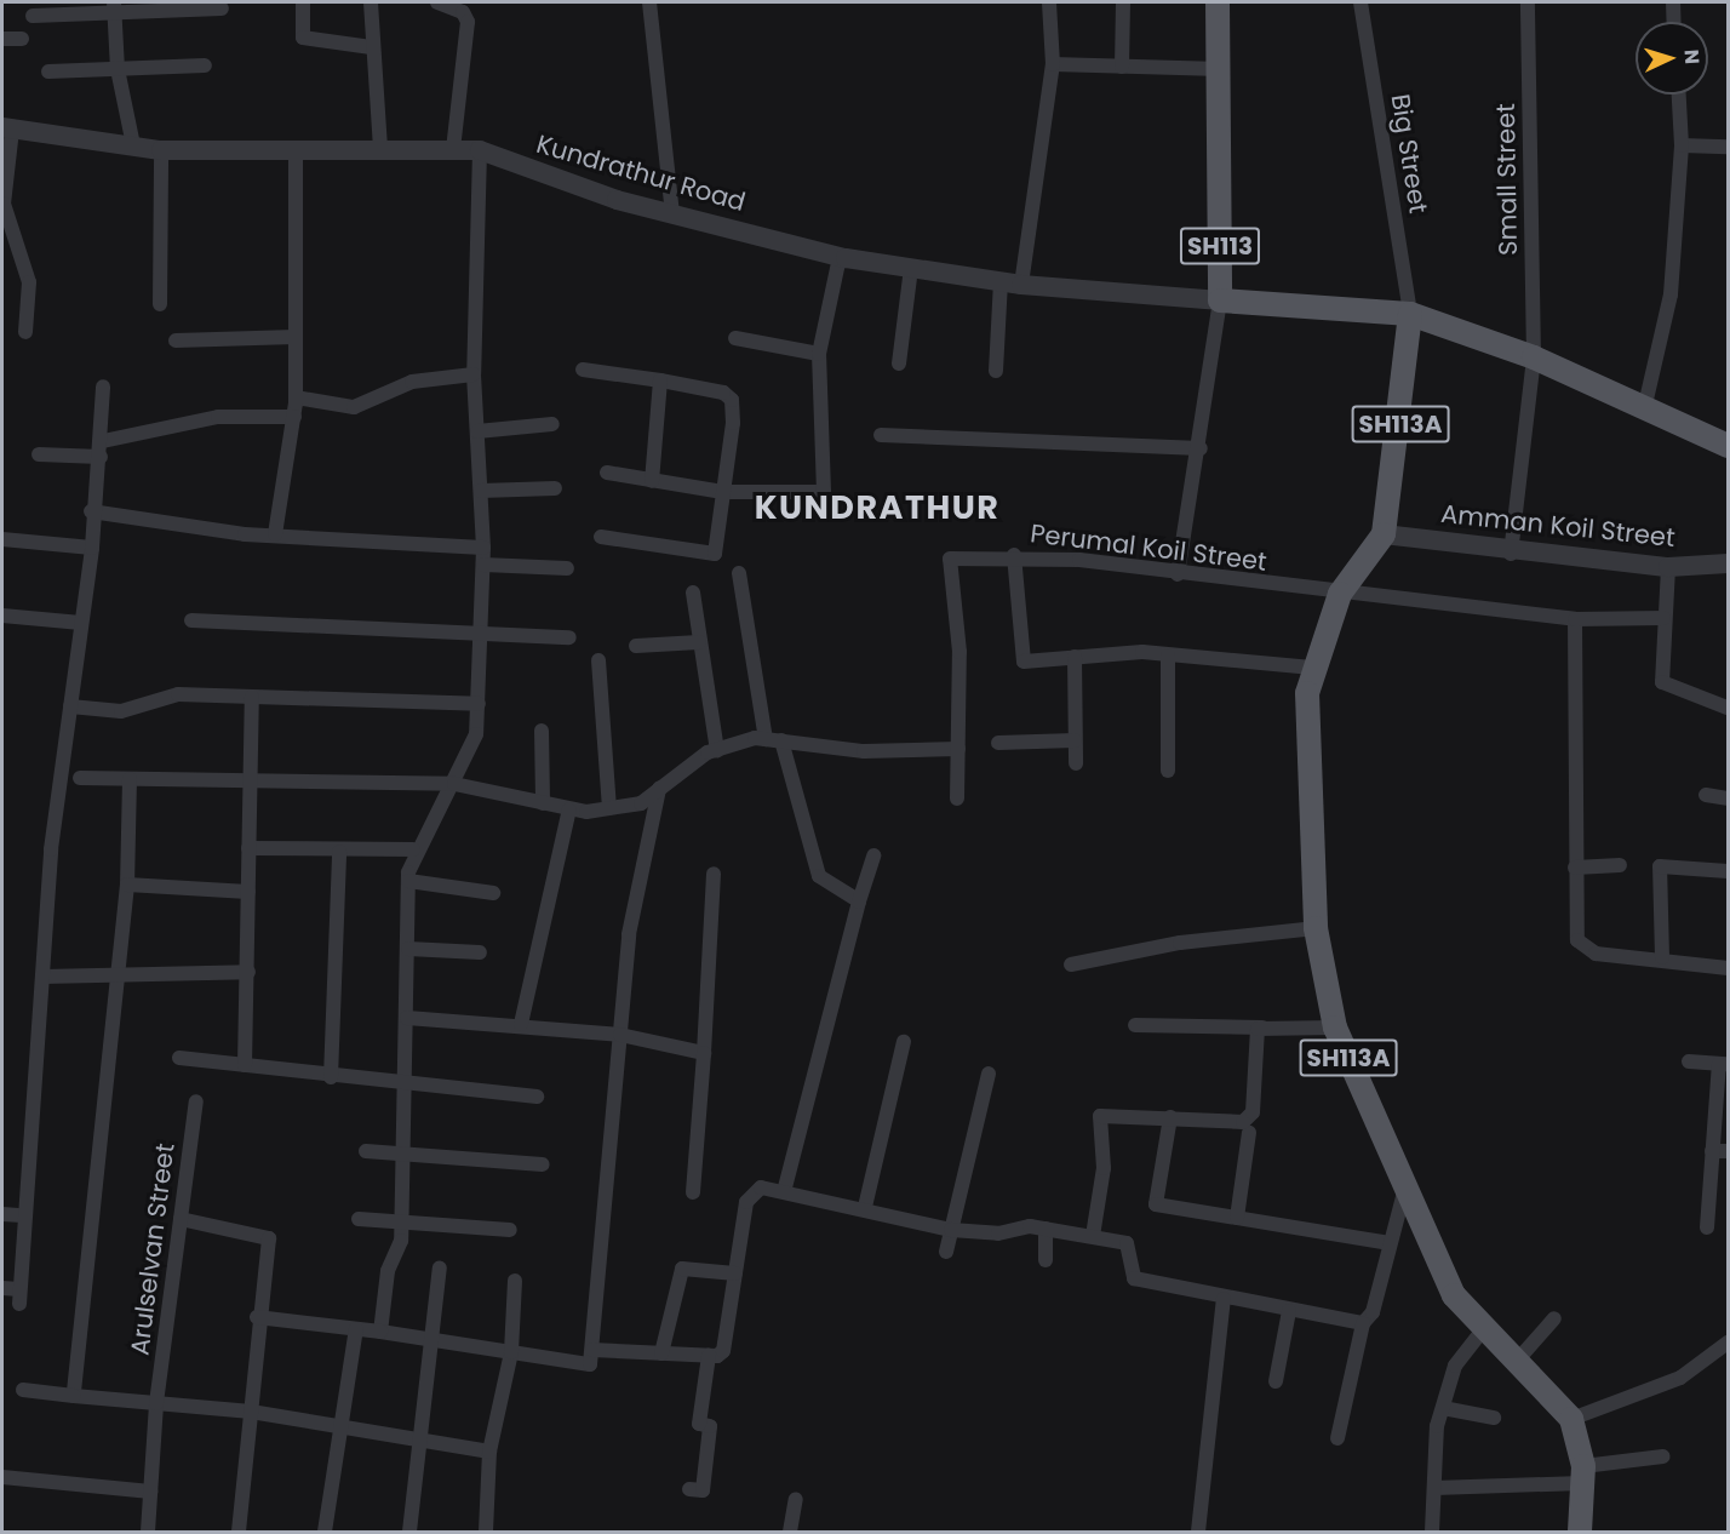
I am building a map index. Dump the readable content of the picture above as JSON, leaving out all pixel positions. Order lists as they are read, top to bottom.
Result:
{
  "streets": {
    "main road": ["SH113", "SH113A"],
    "street": [
      "Big Street",
      "Kundrathur Road",
      "Small Street",
      "Amman Koil Street",
      "Perumal Koil Street",
      "Arulselvan Street"
    ]
  },
  "crossings": [
    ["Big Street", "SH113"],
    ["Big Street", "SH113A"],
    ["Kundrathur Road", "SH113"],
    ["Small Street", "SH113"],
    ["Small Street", "Amman Koil Street"],
    ["SH113", "SH113A"],
    ["SH113A", "Amman Koil Street"],
    ["SH113A", "Perumal Koil Street"]
  ],
  "districts": ["KUNDRATHUR"],
  "north": "right"
}
